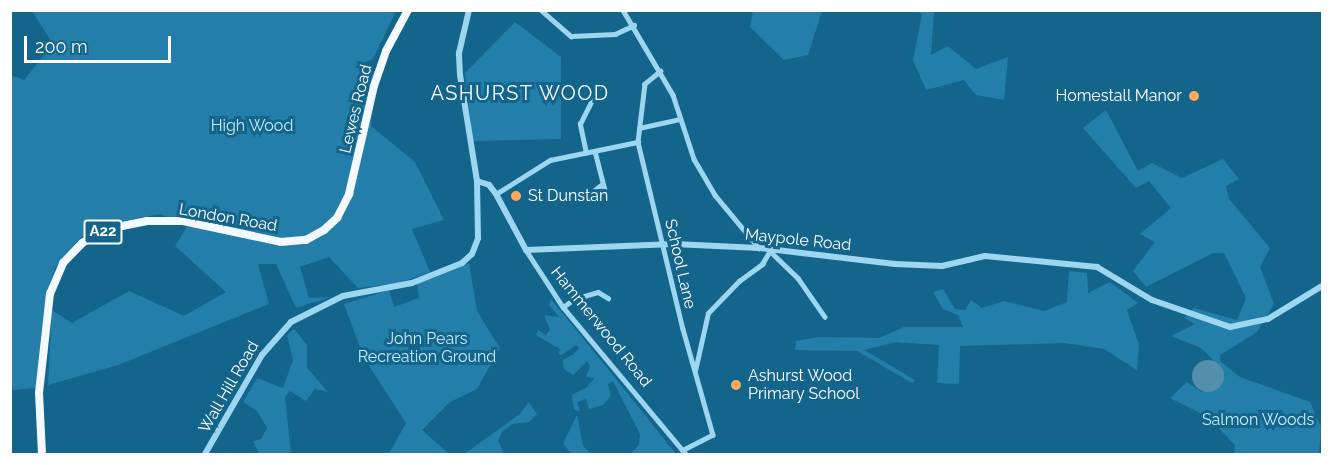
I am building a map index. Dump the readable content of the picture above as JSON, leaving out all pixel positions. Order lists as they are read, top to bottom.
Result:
{
  "streets": {
    "highway": ["Lewes Road", "London Road", "A22"],
    "street": [
      "Maypole Road",
      "School Lane",
      "Hammerwood Road",
      "Wall Hill Road"
    ]
  },
  "crossings": [
    ["Lewes Road", "London Road"],
    ["Maypole Road", "School Lane"],
    ["Maypole Road", "Hammerwood Road"],
    ["School Lane", "Hammerwood Road"],
    ["Hammerwood Road", "Wall Hill Road"]
  ],
  "districts": ["ASHURST WOOD"],
  "parks": ["High Wood", "John Pears Recreation Ground", "Salmon Woods"],
  "places": ["Homestall Manor", "St Dunstan", "Ashurst Wood Primary School"],
  "scale_bar": "200 m"
}
